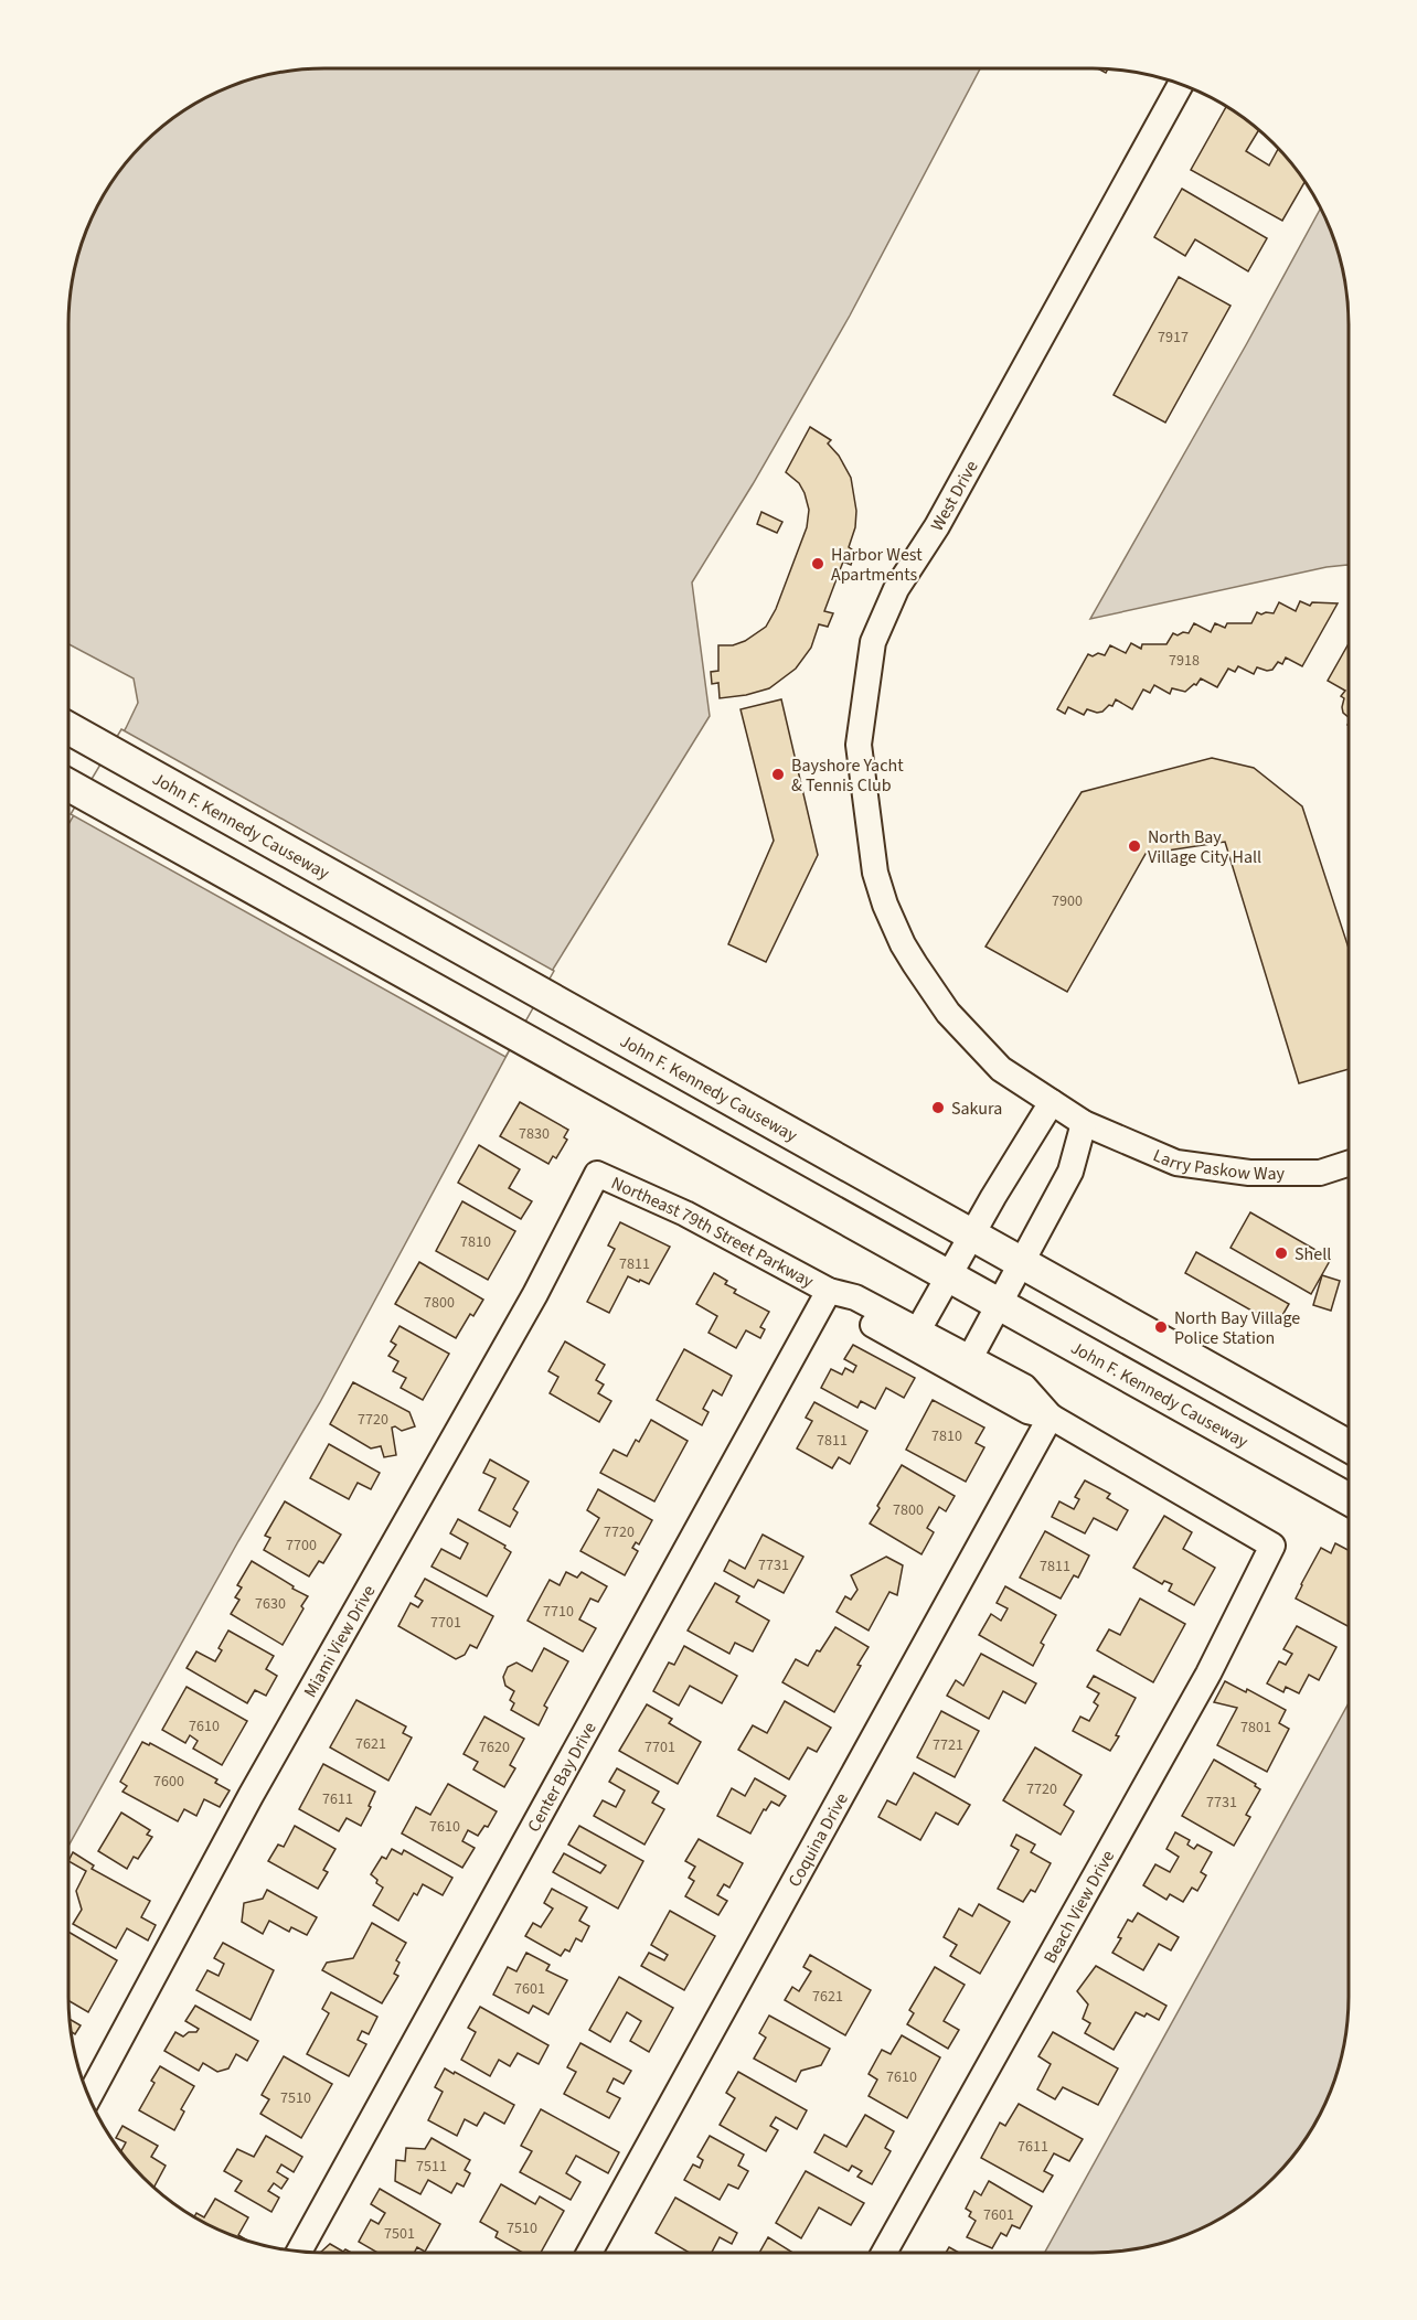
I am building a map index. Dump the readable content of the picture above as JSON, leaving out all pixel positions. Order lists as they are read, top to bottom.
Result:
{
  "streets": {
    "main road": ["John F. Kennedy Causeway"],
    "street": [
      "West Drive",
      "Larry Paskow Way",
      "Northeast 79th Street Parkway",
      "Miami View Drive",
      "Center Bay Drive",
      "Coquina Drive",
      "Beach View Drive"
    ]
  },
  "crossings": [
    ["West Drive", "Larry Paskow Way"],
    ["Northeast 79th Street Parkway", "Miami View Drive"],
    ["Northeast 79th Street Parkway", "Center Bay Drive"],
    ["Northeast 79th Street Parkway", "Coquina Drive"],
    ["Northeast 79th Street Parkway", "Beach View Drive"]
  ],
  "places": [
    "Harbor West Apartments",
    "Bayshore Yacht & Tennis Club",
    "North Bay Village City Hall",
    "Sakura",
    "Shell",
    "North Bay Village Police Station"
  ],
  "house_numbers": [
    "7917",
    "7918",
    "7900",
    "7830",
    "7810",
    "7811",
    "7800",
    "7720",
    "7810",
    "7811",
    "7800",
    "7720",
    "7700",
    "7731",
    "7811",
    "7630",
    "7710",
    "7701",
    "7610",
    "7801",
    "7621",
    "7721",
    "7620",
    "7701",
    "7600",
    "7720",
    "7611",
    "7731",
    "7610",
    "7601",
    "7621",
    "7610",
    "7510",
    "7611",
    "7511",
    "7601",
    "7510",
    "7501"
  ]
}
